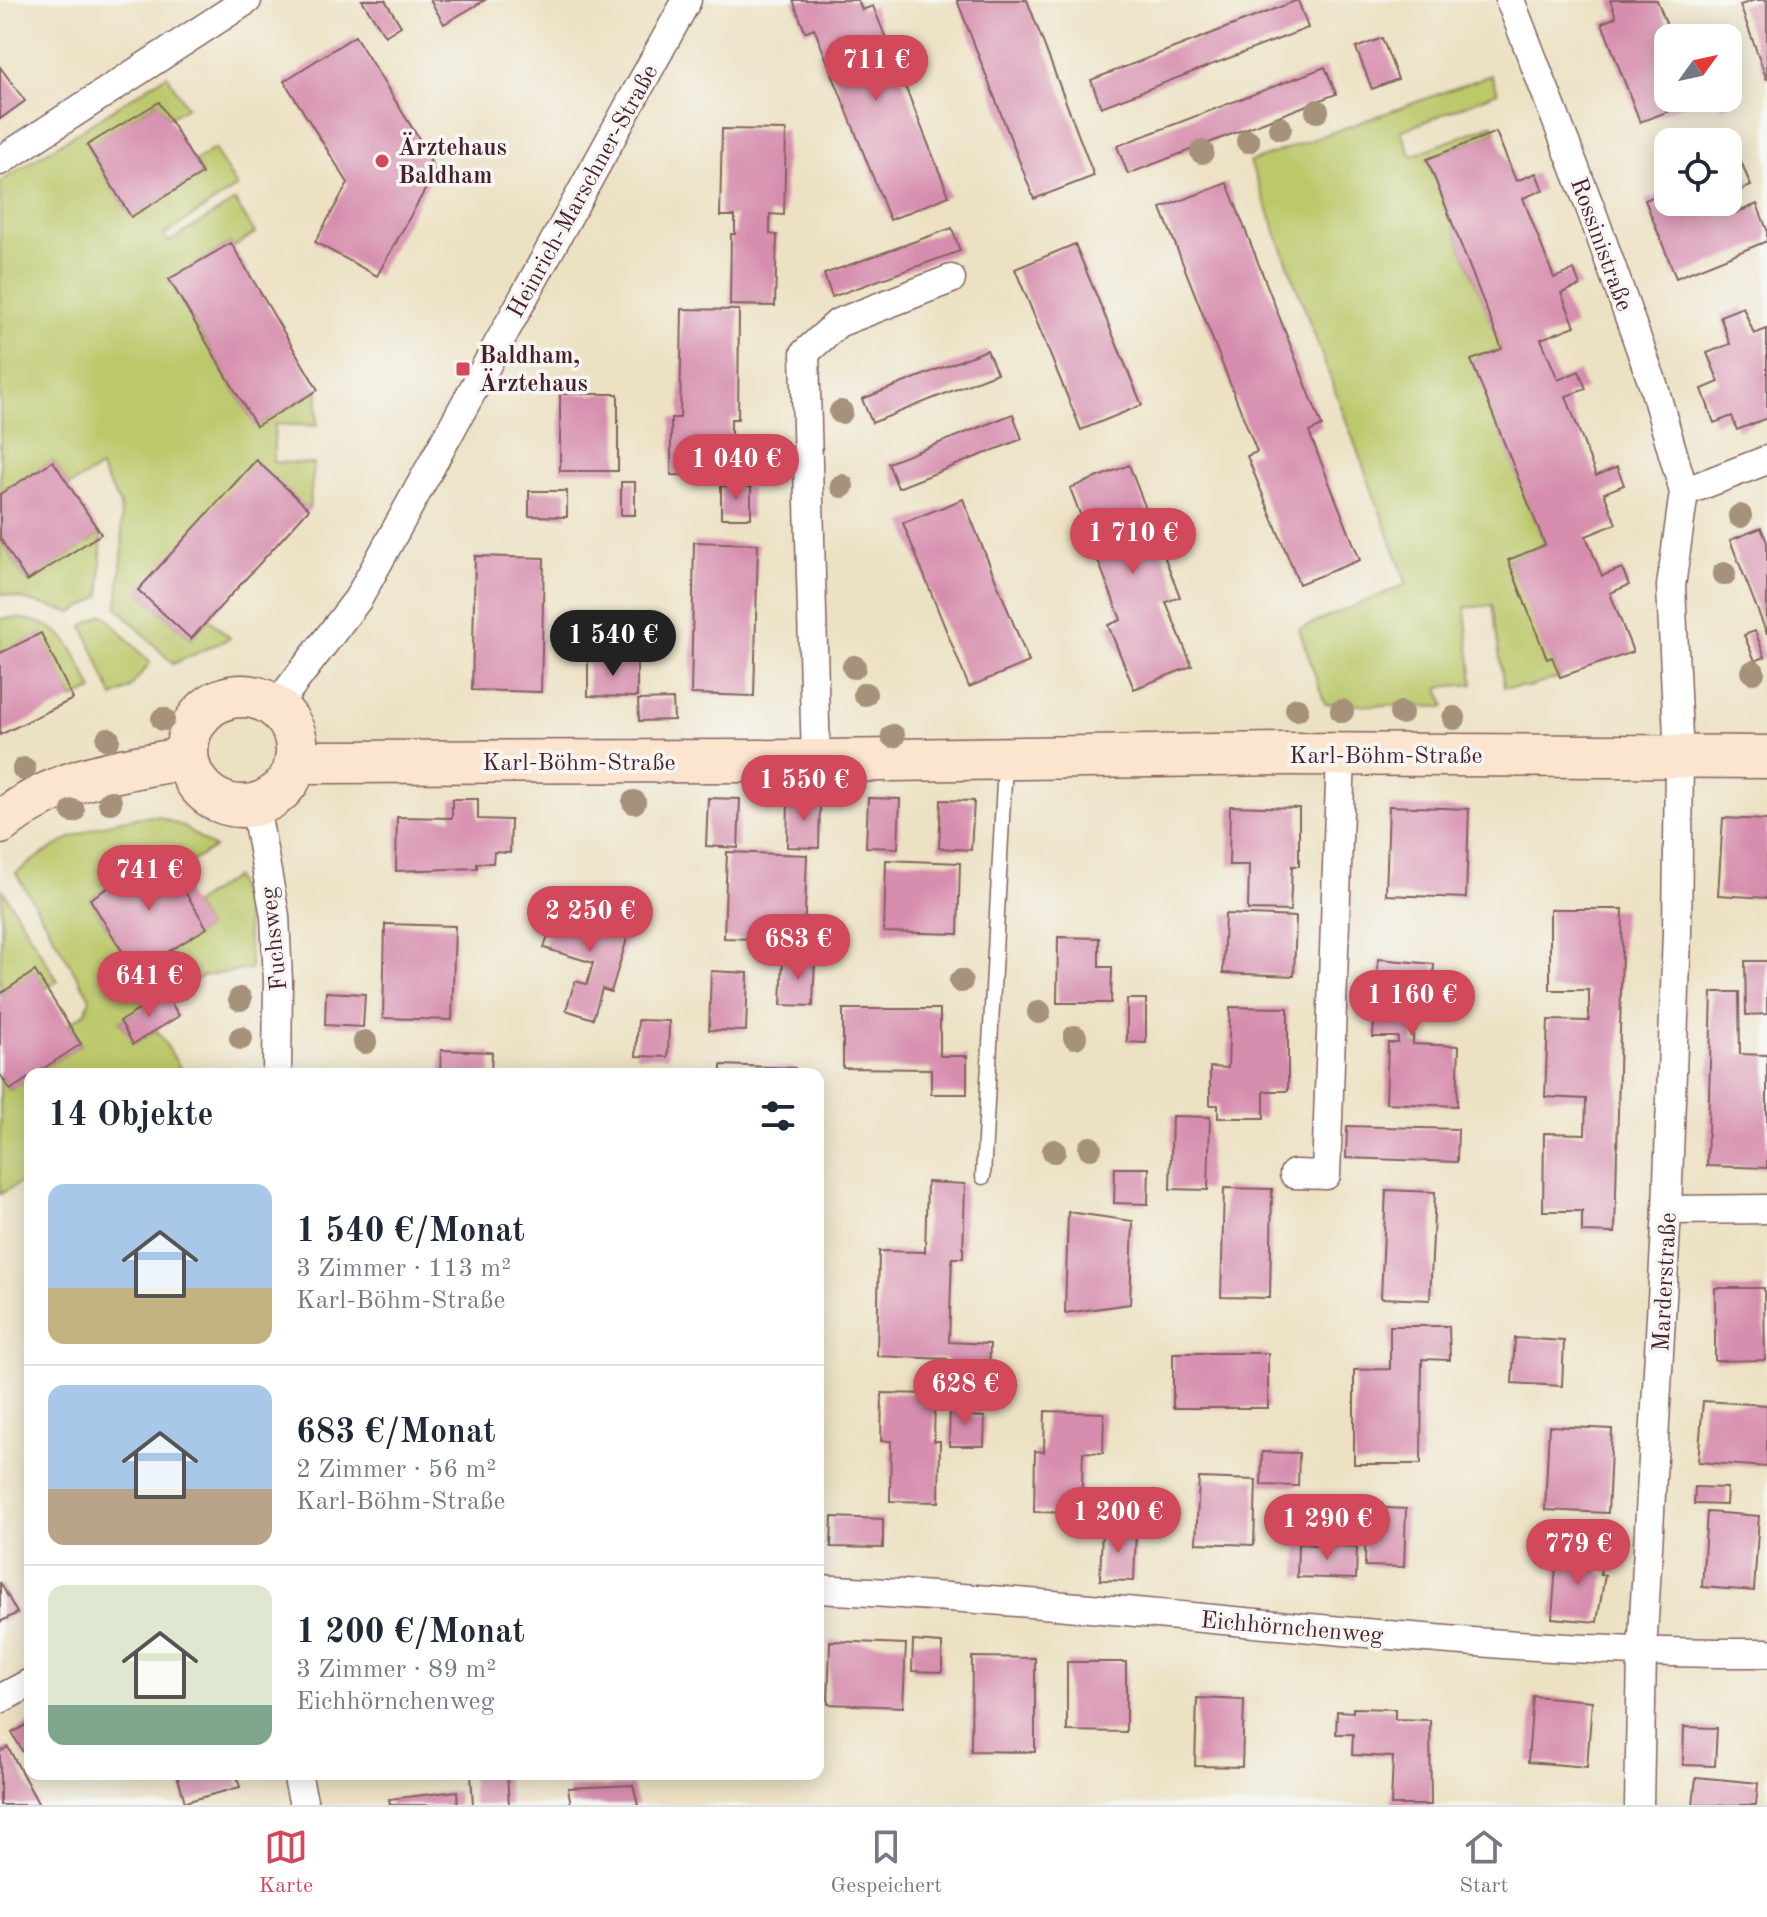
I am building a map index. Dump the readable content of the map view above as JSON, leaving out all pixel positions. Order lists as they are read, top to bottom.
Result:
{
  "streets": {
    "street": [
      "Heinrich-Marschner-Straße",
      "Rossinistraße",
      "Karl-Böhm-Straße",
      "Fuchsweg",
      "Marderstraße",
      "Eichhörnchenweg"
    ]
  },
  "crossings": [
    ["Heinrich-Marschner-Straße", "Karl-Böhm-Straße"],
    ["Heinrich-Marschner-Straße", "Fuchsweg"],
    ["Rossinistraße", "Karl-Böhm-Straße"],
    ["Rossinistraße", "Marderstraße"],
    ["Karl-Böhm-Straße", "Fuchsweg"],
    ["Karl-Böhm-Straße", "Marderstraße"],
    ["Marderstraße", "Eichhörnchenweg"]
  ],
  "places": {
    "other": ["Ärztehaus Baldham"],
    "transit": ["Baldham, Ärztehaus"]
  },
  "north": "top right",
  "page": {
    "price": [
      "711 €",
      "1 040 €",
      "1 710 €",
      "1 540 €",
      "1 550 €",
      "741 €",
      "2 250 €",
      "683 €",
      "641 €",
      "1 160 €",
      "628 €",
      "1 200 €",
      "1 290 €",
      "779 €"
    ],
    "heading": "14 Objekte",
    "list": [
      {
        "name": "1 540 €/Monat",
        "note": "3 Zimmer · 113 m² · Karl-Böhm-Straße"
      },
      {
        "name": "683 €/Monat",
        "note": "2 Zimmer · 56 m² · Karl-Böhm-Straße"
      },
      {
        "name": "1 200 €/Monat",
        "note": "3 Zimmer · 89 m² · Eichhörnchenweg"
      }
    ],
    "tabs": ["Karte", "Gespeichert", "Start"]
  }
}
